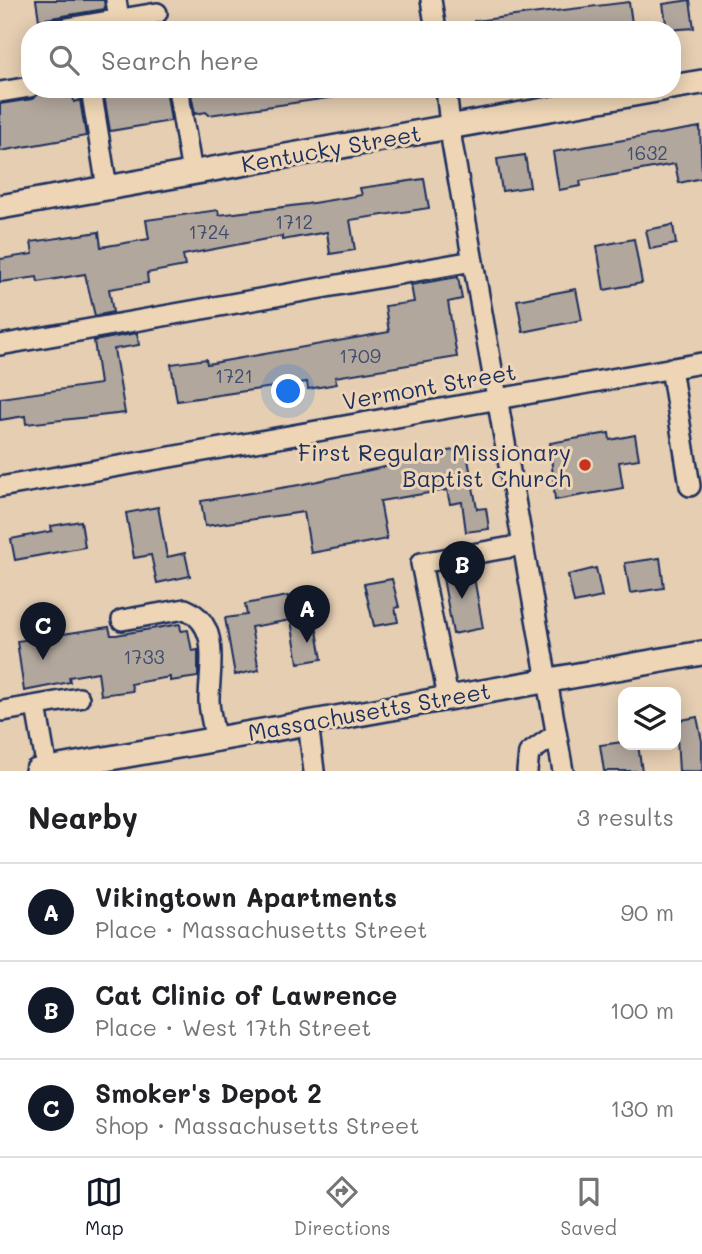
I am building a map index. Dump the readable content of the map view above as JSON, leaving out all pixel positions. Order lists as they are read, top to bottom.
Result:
{
  "streets": {
    "main road": ["Kentucky Street", "Massachusetts Street"],
    "street": ["Vermont Street"]
  },
  "places": ["First Regular Missionary Baptist Church"],
  "house_numbers": [
    "1632",
    "1712",
    "1724",
    "1709",
    "1721",
    "1733"
  ],
  "page": {
    "search": "Search here",
    "pins": ["B", "A", "C"],
    "heading": ["Nearby", "3 results"],
    "list": [
      {
        "mark": "A",
        "name": "Vikingtown Apartments",
        "note": "Place · Massachusetts Street",
        "value": "90 m"
      },
      {
        "mark": "B",
        "name": "Cat Clinic of Lawrence",
        "note": "Place · West 17th Street",
        "value": "100 m"
      },
      {
        "mark": "C",
        "name": "Smoker's Depot 2",
        "note": "Shop · Massachusetts Street",
        "value": "130 m"
      }
    ],
    "nav": ["Map", "Directions", "Saved"]
  }
}
